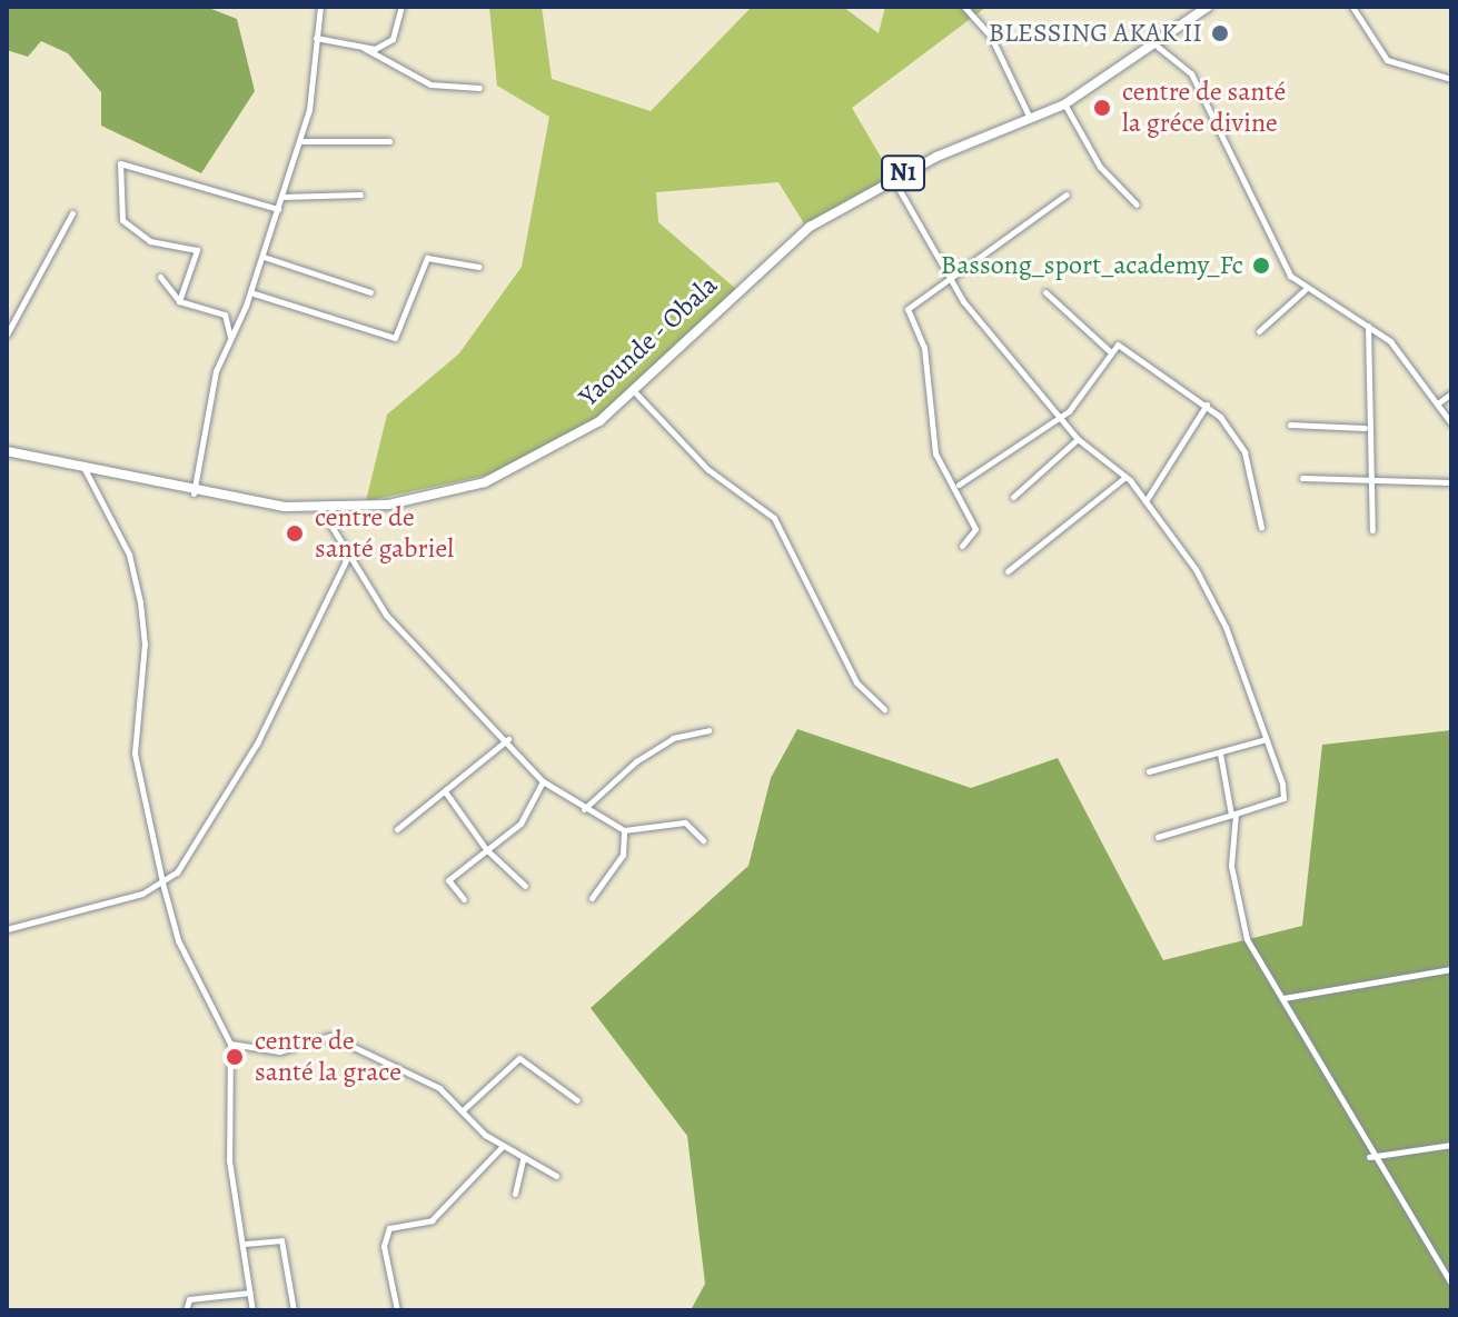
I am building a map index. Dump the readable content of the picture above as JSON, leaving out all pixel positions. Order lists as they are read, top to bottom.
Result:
{
  "streets": {
    "highway": ["N1", "Yaounde - Obala"]
  },
  "places": [
    "BLESSING AKAK II",
    "centre de santé la gréce divine",
    "Bassong_sport_academy_Fc",
    "centre de santé gabriel",
    "centre de santé la grace"
  ]
}
